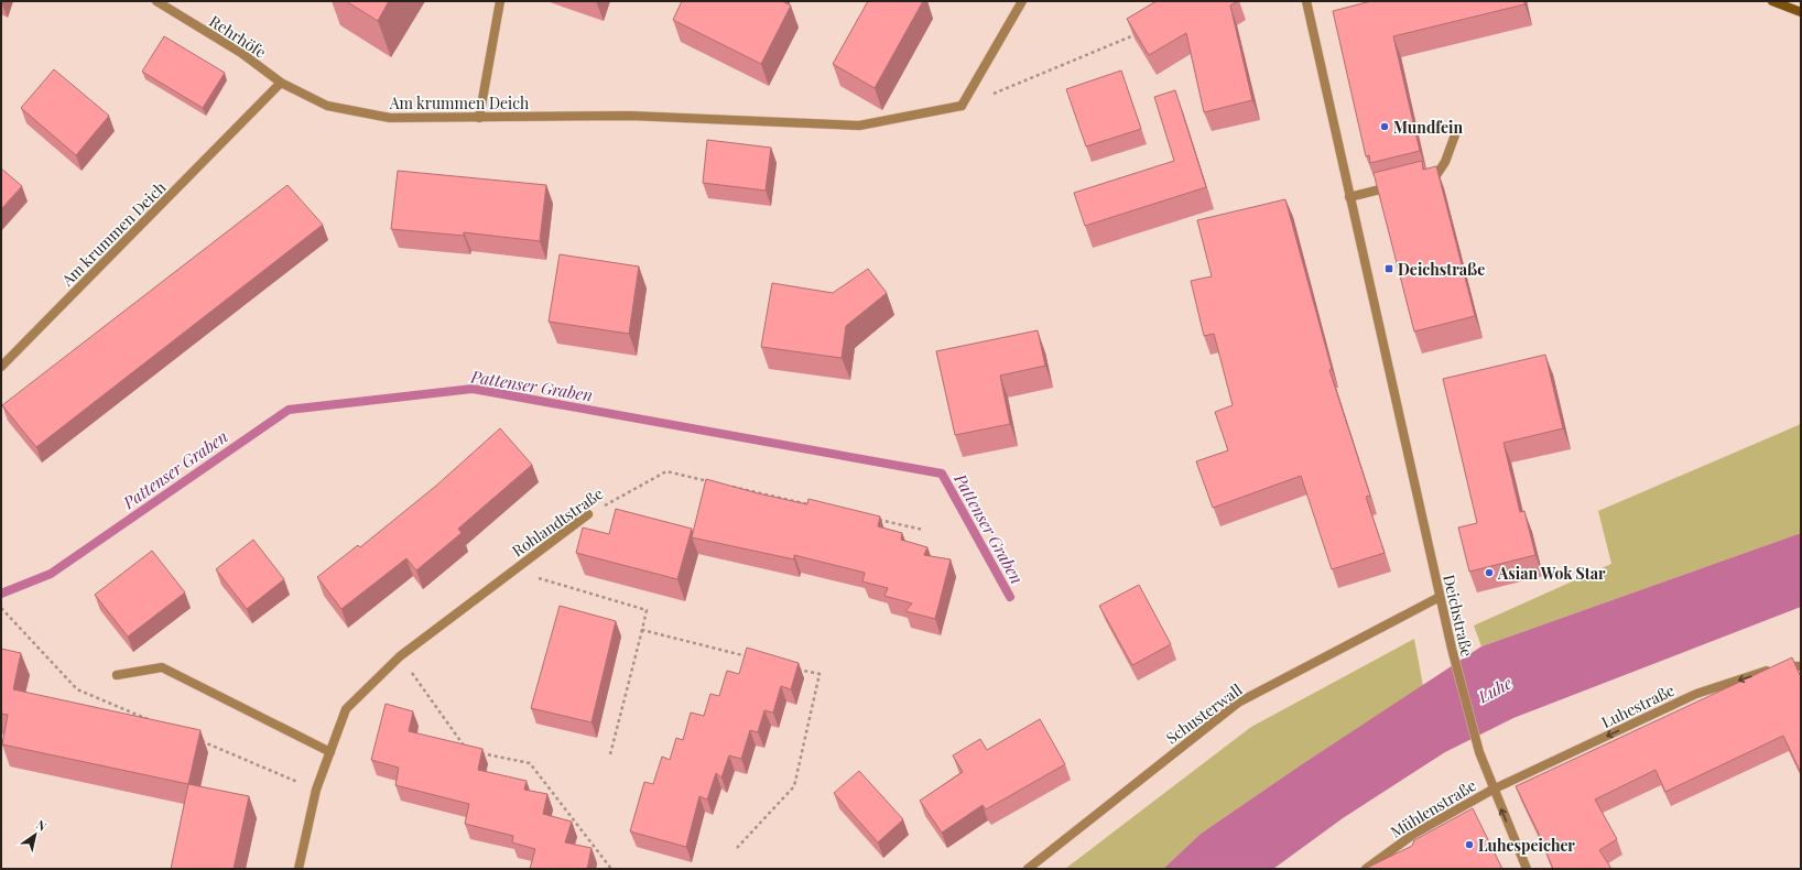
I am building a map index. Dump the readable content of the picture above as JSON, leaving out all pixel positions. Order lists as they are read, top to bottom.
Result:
{
  "streets": {
    "street": [
      "Rehrhöfe",
      "Am krummen Deich",
      "Rohlandtstraße",
      "Deichstraße",
      "Luhestraße",
      "Schusterwall",
      "Mühlenstraße"
    ]
  },
  "crossings": [
    ["Rehrhöfe", "Am krummen Deich"],
    ["Deichstraße", "Luhestraße"],
    ["Deichstraße", "Schusterwall"],
    ["Deichstraße", "Mühlenstraße"],
    ["Luhestraße", "Mühlenstraße"]
  ],
  "one_way": ["Luhestraße"],
  "water": ["Pattenser Graben", "Luhe"],
  "places": {
    "other": ["Mundfein", "Asian Wok Star", "Luhespeicher"],
    "transit": ["Deichstraße"]
  },
  "north": "top right"
}
